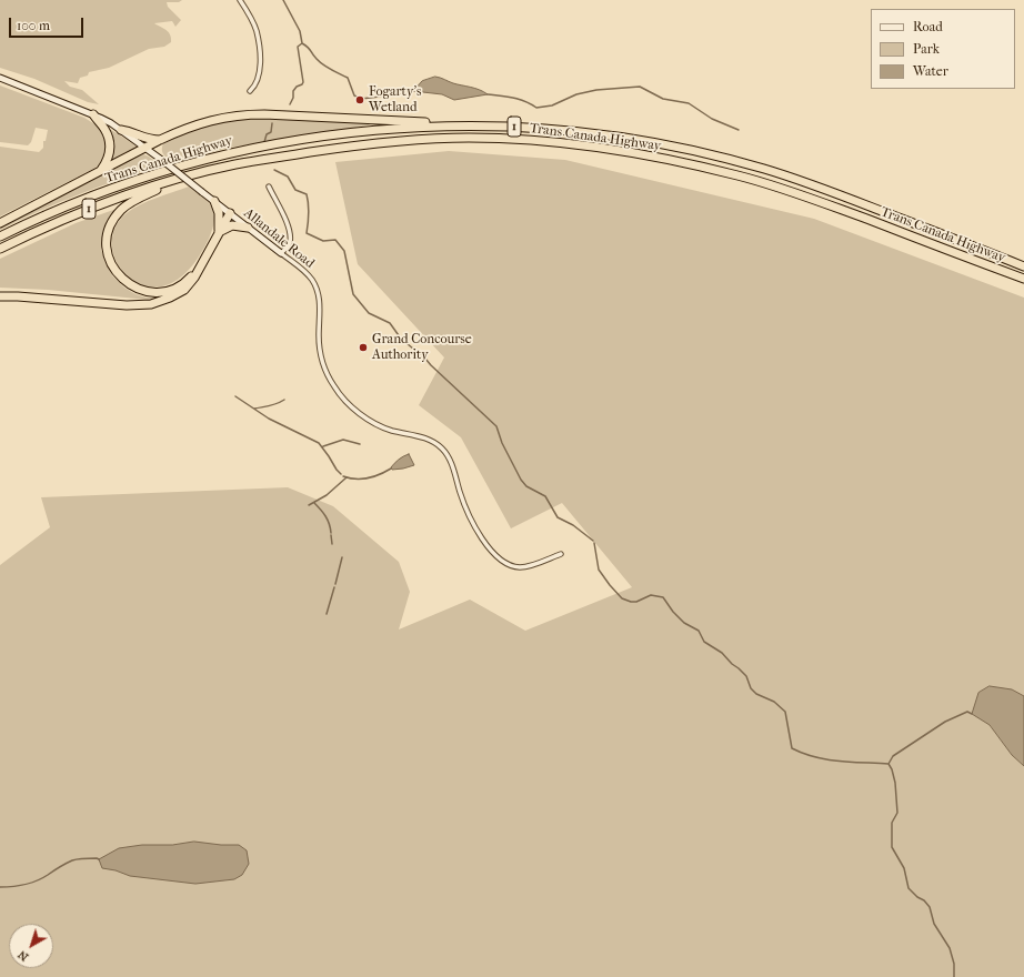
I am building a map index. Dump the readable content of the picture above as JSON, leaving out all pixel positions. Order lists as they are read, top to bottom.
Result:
{
  "streets": {
    "highway": ["1", "Trans Canada Highway"],
    "main road": ["Allandale Road"]
  },
  "places": ["Fogarty's Wetland", "Grand Concourse Authority"],
  "legend": ["Road", "Park", "Water"],
  "scale_bar": "100 m",
  "north": "bottom left"
}
